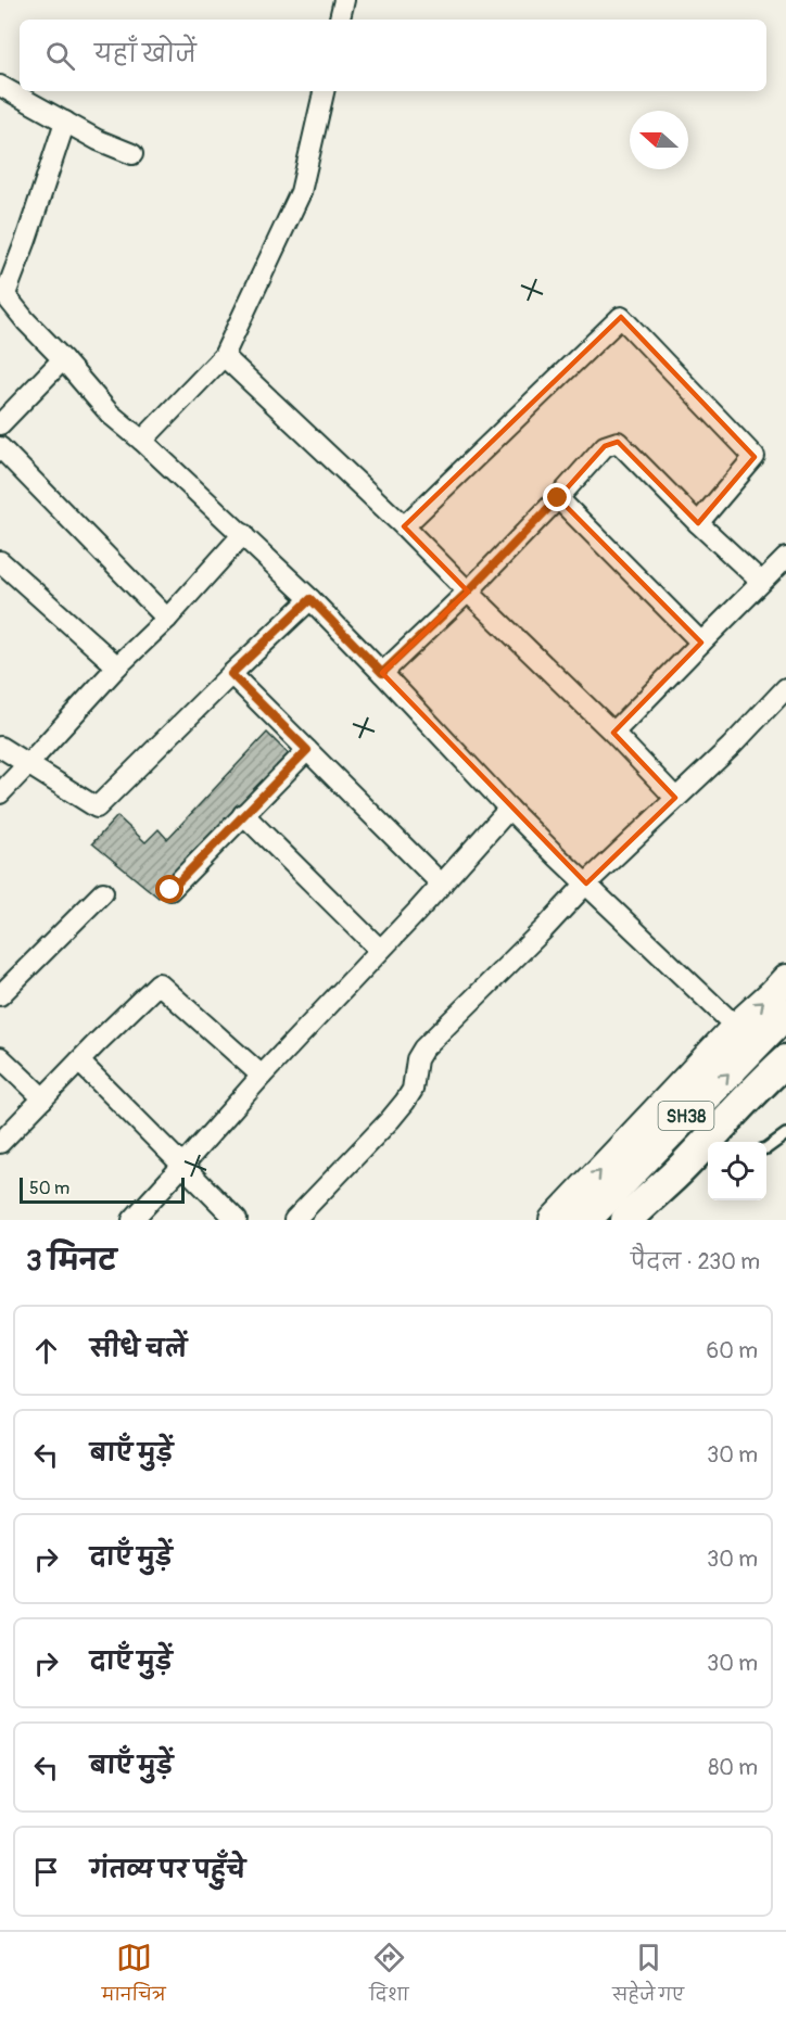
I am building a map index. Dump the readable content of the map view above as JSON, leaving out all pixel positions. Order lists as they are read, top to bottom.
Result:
{
  "streets": {
    "main road": ["SH38"]
  },
  "scale_bar": "50 m",
  "north": "left",
  "page": {
    "search": "यहाँ खोजें",
    "scale": "50 m",
    "heading": ["3 मिनट", "पैदल · 230 m"],
    "list": [
      ["सीधे चलें", "60 m"],
      ["बाएँ मुड़ें", "30 m"],
      ["दाएँ मुड़ें", "30 m"],
      ["दाएँ मुड़ें", "30 m"],
      ["बाएँ मुड़ें", "80 m"],
      "गंतव्य पर पहुँचे"
    ],
    "nav": ["मानचित्र", "दिशा", "सहेजे गए"]
  }
}
